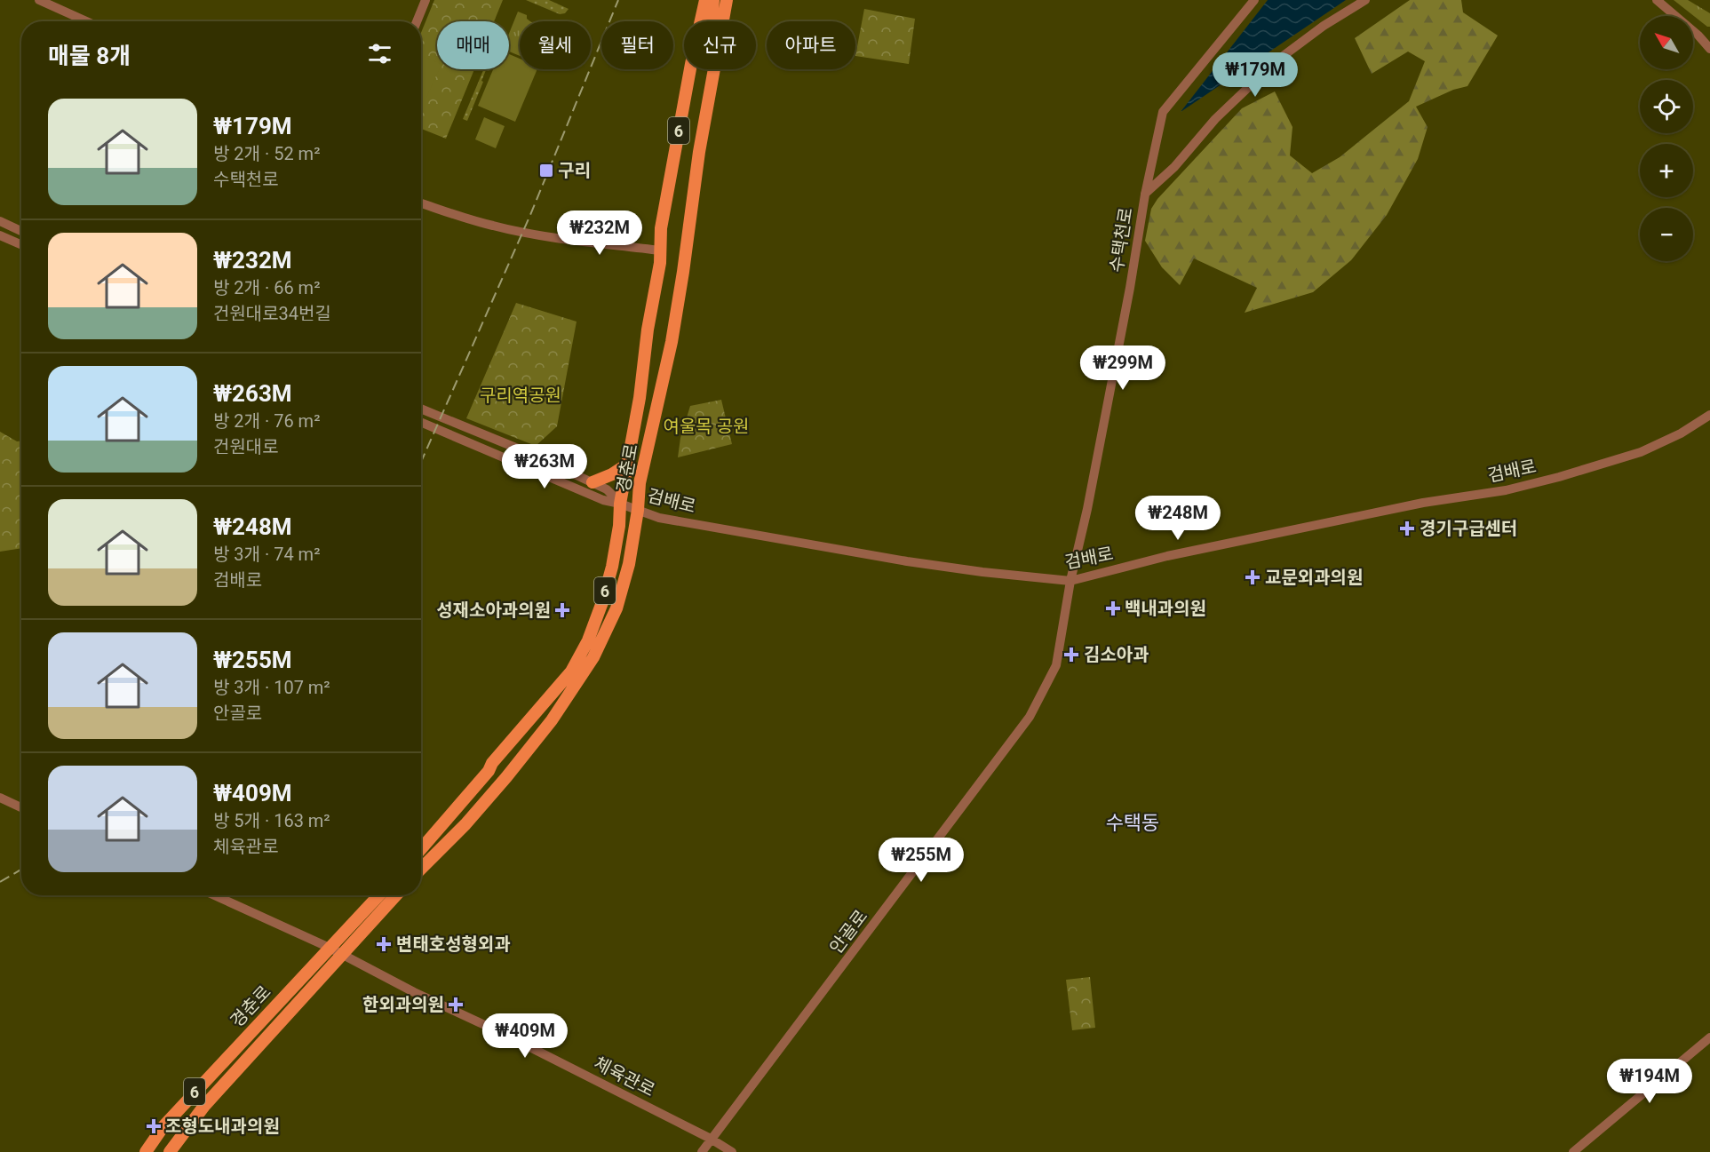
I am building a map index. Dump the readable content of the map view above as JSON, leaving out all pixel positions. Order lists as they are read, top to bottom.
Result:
{
  "streets": {
    "main road": ["6", "경춘로"],
    "street": [
      "수택천로",
      "검배로",
      "안골로",
      "체육관로"
    ]
  },
  "crossings": [
    ["수택천로", "검배로"],
    ["수택천로", "안골로"],
    ["경춘로", "검배로"],
    ["경춘로", "체육관로"],
    ["검배로", "안골로"],
    ["안골로", "체육관로"]
  ],
  "districts": ["수택동"],
  "parks": ["구리역공원", "여울목 공원"],
  "places": {
    "transit": ["구리"],
    "health": [
      "경기구급센터",
      "교문외과의원",
      "백내과의원",
      "성재소아과의원",
      "김소아과",
      "변태호성형외과",
      "한외과의원",
      "조형도내과의원"
    ]
  },
  "north": "top left",
  "page": {
    "map_buttons": ["+", "−"],
    "chip": [
      "매매",
      "월세",
      "필터",
      "신규",
      "아파트"
    ],
    "heading": "매물 8개",
    "price": [
      "₩179M",
      "₩232M",
      "₩299M",
      "₩263M",
      "₩248M",
      "₩255M",
      "₩409M",
      "₩194M"
    ],
    "list": [
      {
        "name": "₩179M",
        "note": "방 2개 · 52 m² · 수택천로"
      },
      {
        "name": "₩232M",
        "note": "방 2개 · 66 m² · 건원대로34번길"
      },
      {
        "name": "₩263M",
        "note": "방 2개 · 76 m² · 건원대로"
      },
      {
        "name": "₩248M",
        "note": "방 3개 · 74 m² · 검배로"
      },
      {
        "name": "₩255M",
        "note": "방 3개 · 107 m² · 안골로"
      },
      {
        "name": "₩409M",
        "note": "방 5개 · 163 m² · 체육관로"
      }
    ]
  }
}
